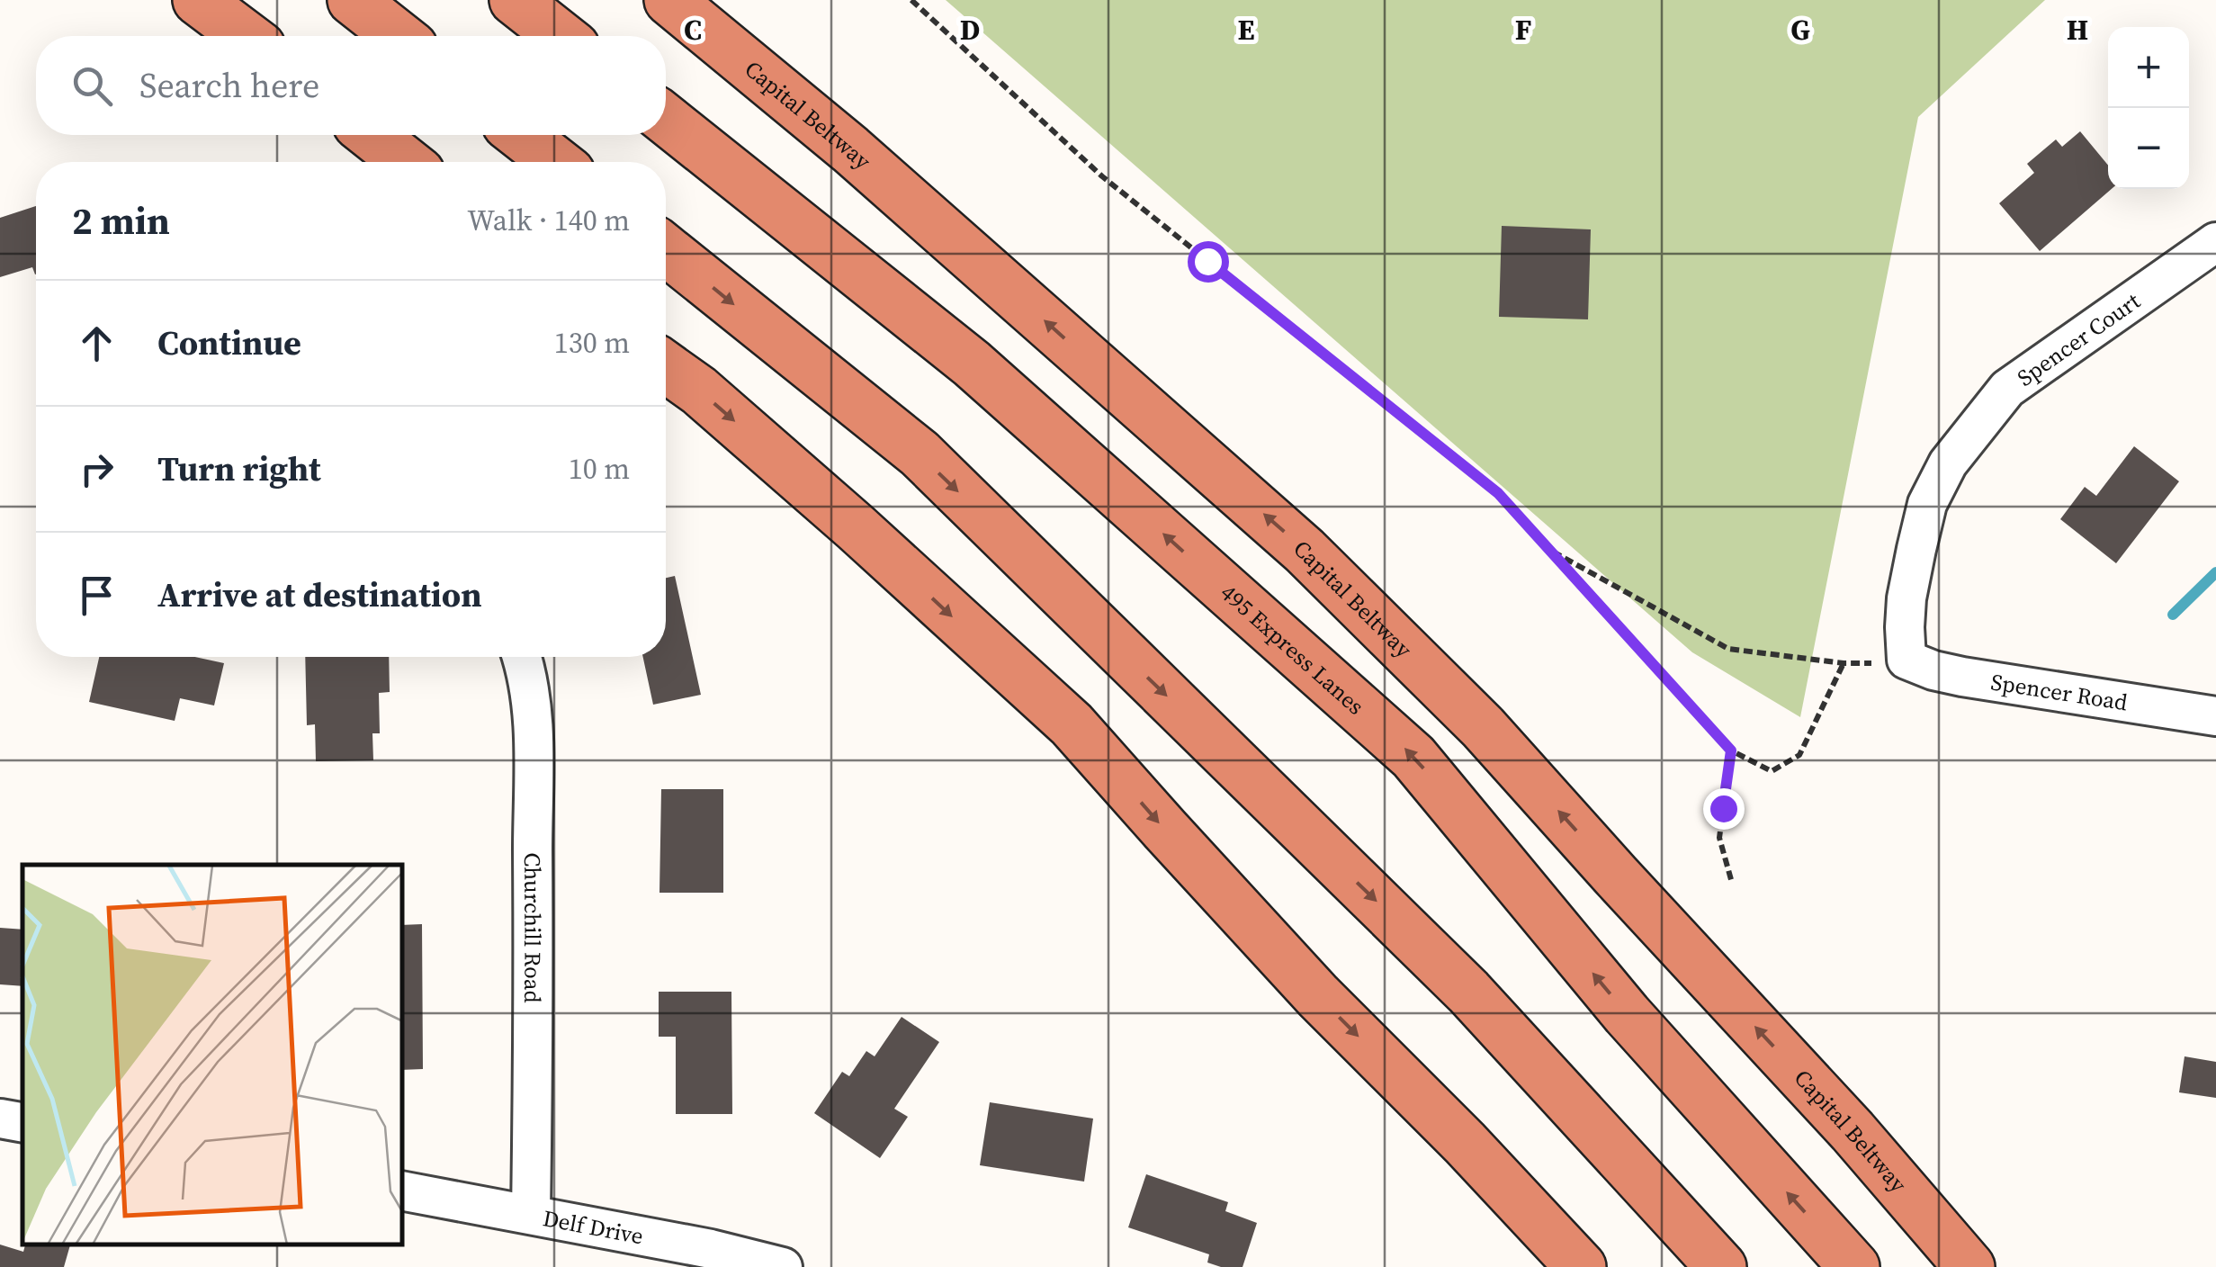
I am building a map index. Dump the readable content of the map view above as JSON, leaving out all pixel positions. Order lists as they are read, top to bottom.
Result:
{
  "streets": {
    "highway": ["Capital Beltway", "495 Express Lanes"],
    "street": [
      "Spencer Court",
      "Spencer Road",
      "Churchill Road",
      "Delf Drive"
    ]
  },
  "crossings": [
    ["Spencer Court", "Spencer Road"],
    ["Churchill Road", "Delf Drive"]
  ],
  "page": {
    "map_buttons": ["+", "−"],
    "search": "Search here",
    "heading": ["2 min", "Walk · 140 m"],
    "list": [
      ["Continue", "130 m"],
      ["Turn right", "10 m"],
      "Arrive at destination"
    ]
  },
  "grid": {
    "columns": [
      "C",
      "D",
      "E",
      "F",
      "G",
      "H"
    ]
  }
}
